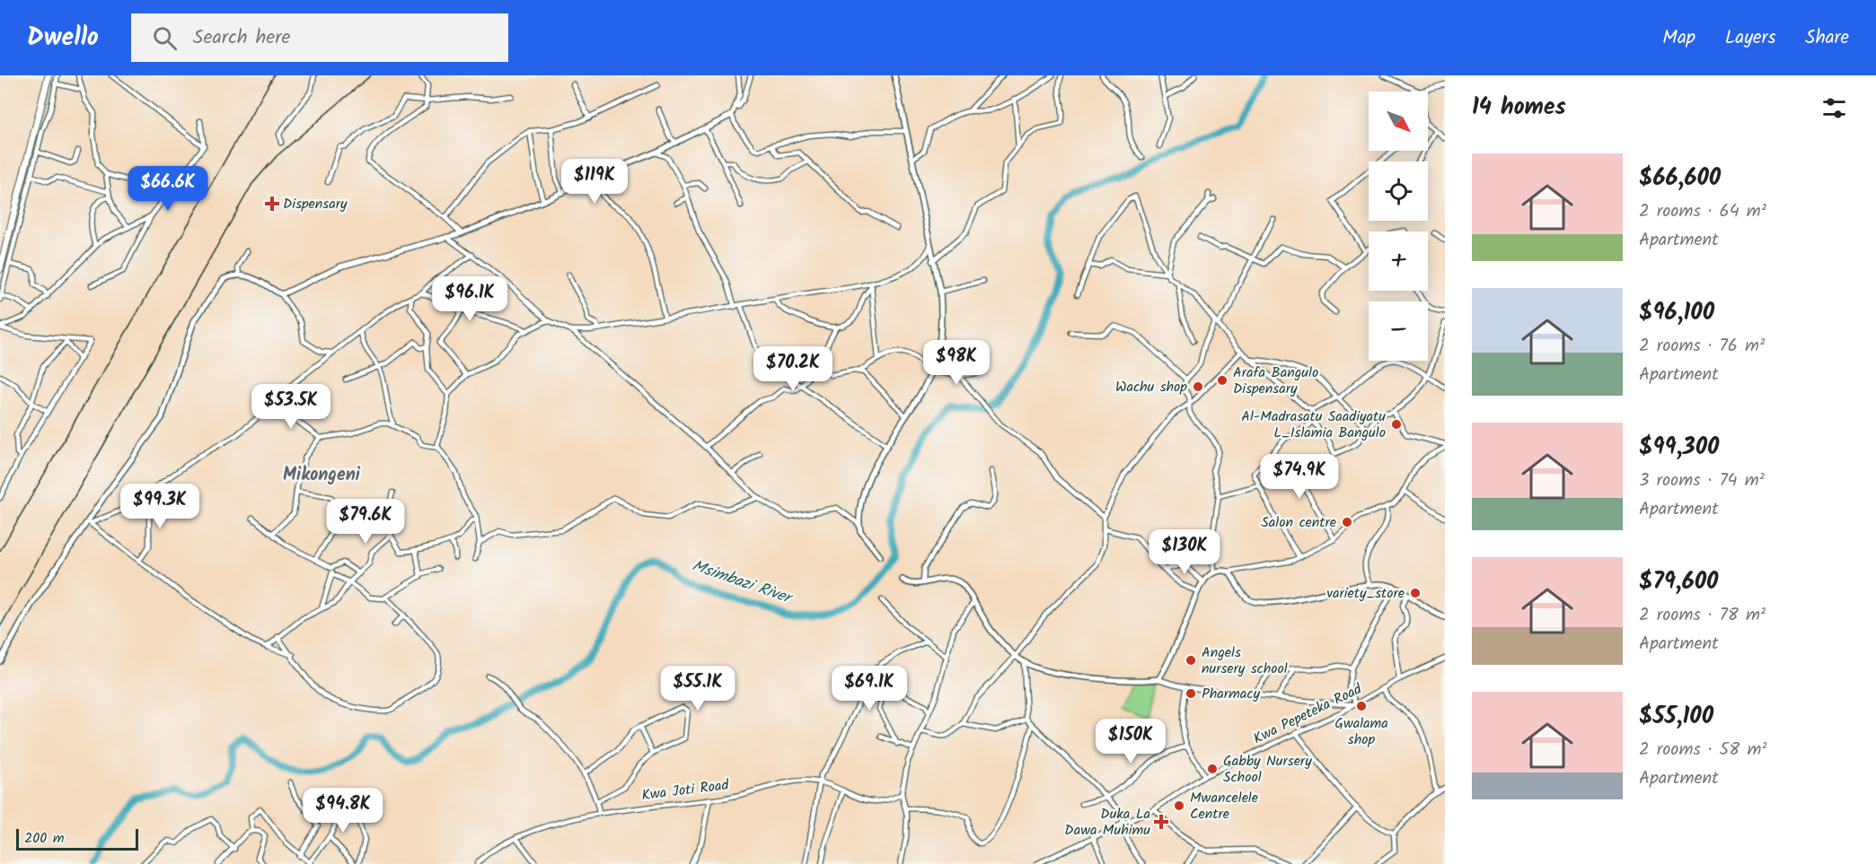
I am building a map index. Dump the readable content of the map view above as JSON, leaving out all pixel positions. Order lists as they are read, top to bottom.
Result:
{
  "streets": {
    "street": ["Kwa Pepeteka Road", "Kwa Joti Road"]
  },
  "districts": ["Mikongeni"],
  "water": ["Msimbazi River"],
  "places": {
    "health": ["Dispensary", "Duka La Dawa Muhimu"],
    "other": [
      "Arafa Bangulo Dispensary",
      "Wachu shop",
      "Al-Madrasatu Saadiyatu L_Islamia Bangulo",
      "Salon centre",
      "variety_store",
      "Angels nursery school",
      "Pharmacy",
      "Gwalama shop",
      "Gabby Nursery School",
      "Mwancelele Centre"
    ]
  },
  "scale_bar": "200 m",
  "north": "bottom right",
  "page": {
    "header": "Dwello",
    "search": "Search here",
    "nav": ["Map", "Layers", "Share"],
    "heading": "14 homes",
    "map_buttons": ["+", "−"],
    "list": [
      {
        "name": "$66,600",
        "note": "2 rooms · 64 m² · Apartment"
      },
      {
        "name": "$96,100",
        "note": "2 rooms · 76 m² · Apartment"
      },
      {
        "name": "$99,300",
        "note": "3 rooms · 74 m² · Apartment"
      },
      {
        "name": "$79,600",
        "note": "2 rooms · 78 m² · Apartment"
      },
      {
        "name": "$55,100",
        "note": "2 rooms · 58 m² · Apartment"
      }
    ],
    "price": [
      "$119K",
      "$66.6K",
      "$96.1K",
      "$98K",
      "$70.2K",
      "$53.5K",
      "$74.9K",
      "$99.3K",
      "$79.6K",
      "$130K",
      "$55.1K",
      "$69.1K",
      "$150K",
      "$94.8K"
    ],
    "scale": "200 m"
  }
}
